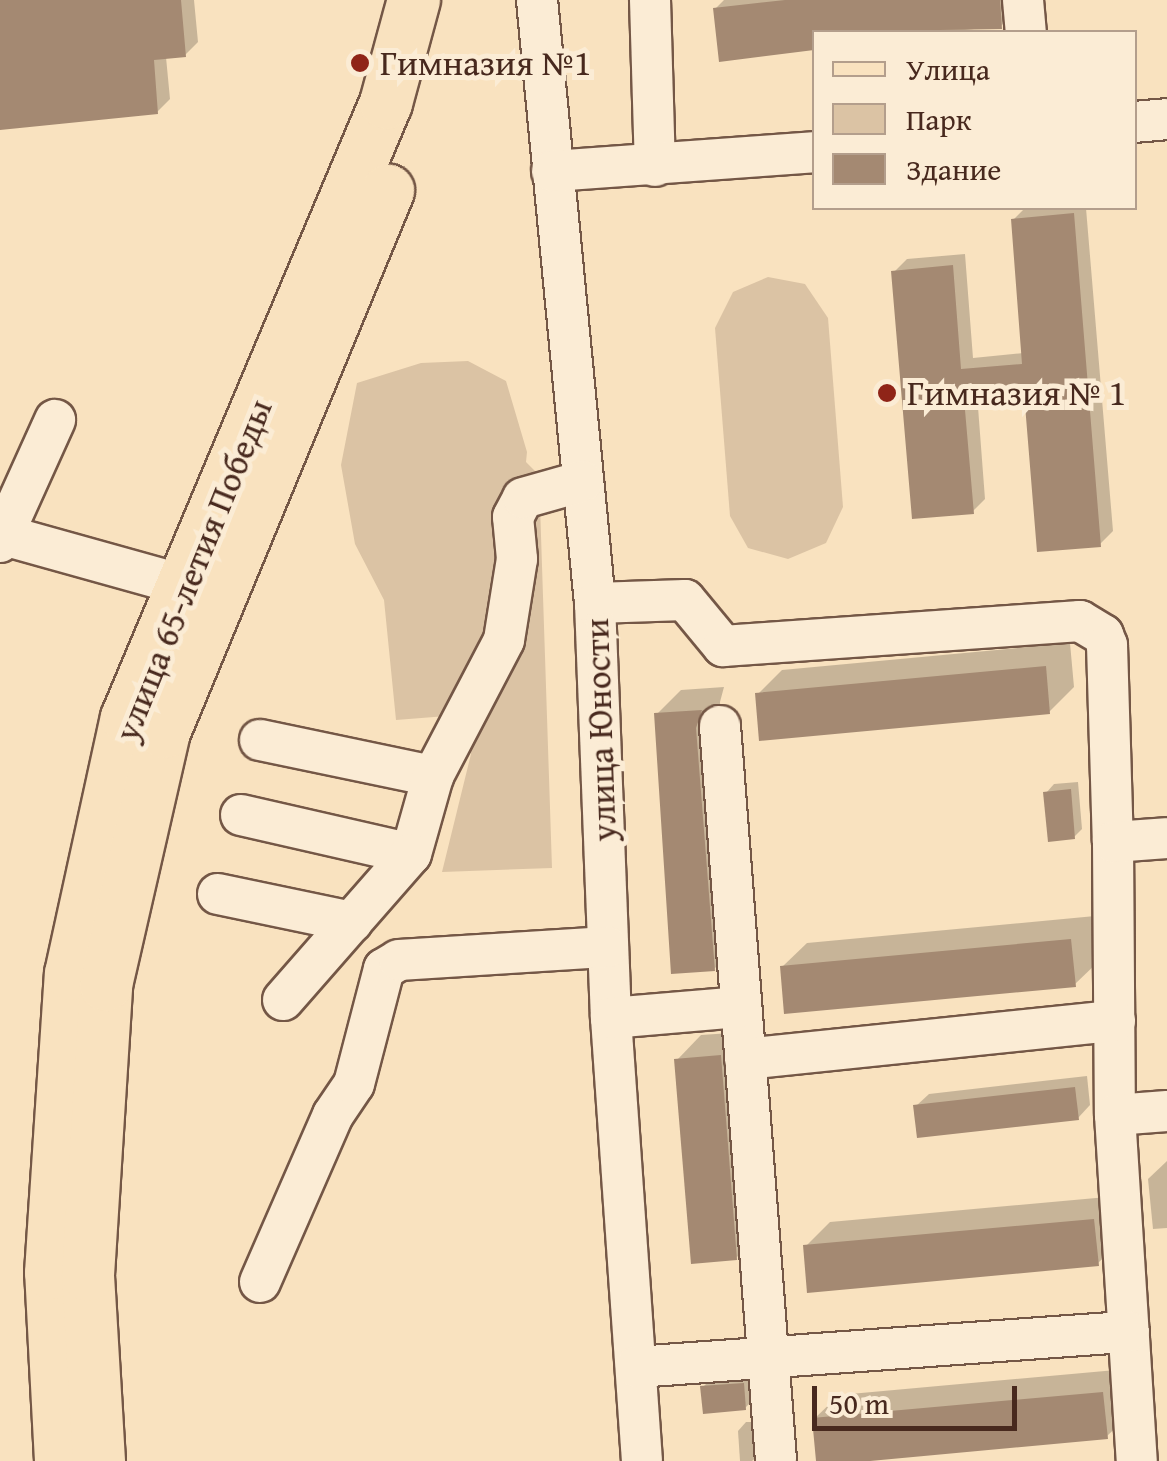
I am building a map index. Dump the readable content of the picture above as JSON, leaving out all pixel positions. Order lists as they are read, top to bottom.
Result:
{
  "streets": {
    "main road": ["улица 65-летия Победы"],
    "street": ["улица Юности"]
  },
  "places": ["Гимназия №1", "Гимназия № 1"],
  "legend": ["Улица", "Парк", "Здание"],
  "scale_bar": "50 m"
}
